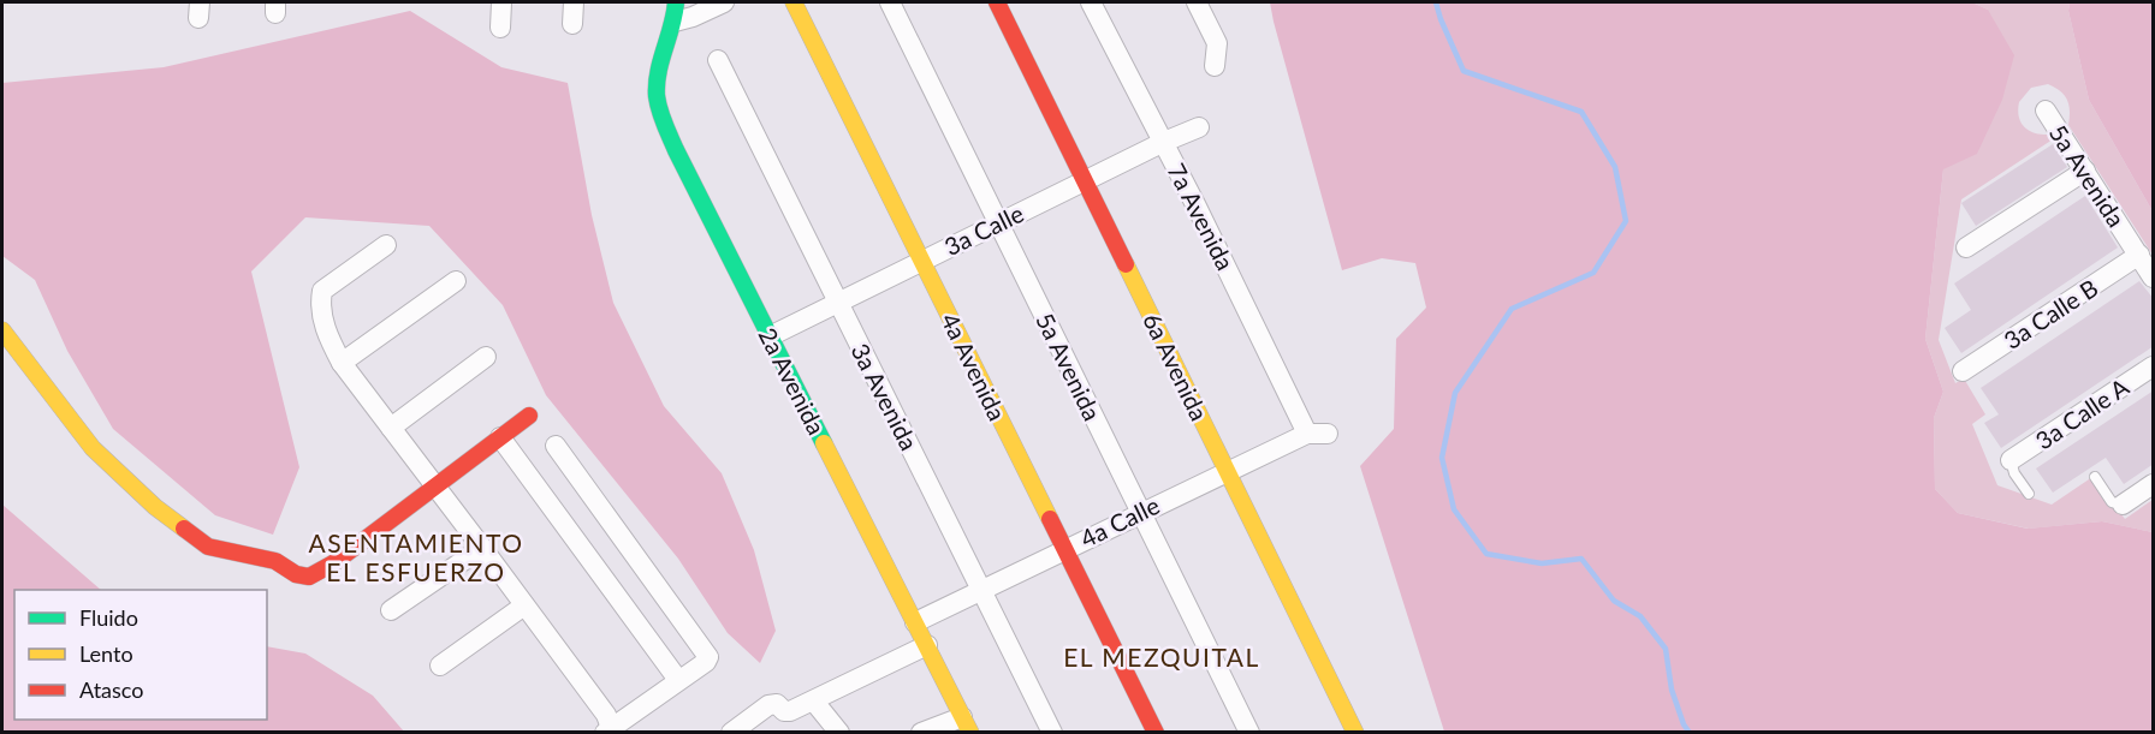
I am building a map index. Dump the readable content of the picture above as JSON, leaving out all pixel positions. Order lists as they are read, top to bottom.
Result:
{
  "streets": {
    "street": [
      "5a Avenida",
      "7a Avenida",
      "3a Calle",
      "3a Calle B",
      "4a Avenida",
      "6a Avenida",
      "2a Avenida",
      "3a Avenida",
      "3a Calle A",
      "4a Calle"
    ]
  },
  "crossings": [
    ["5a Avenida", "3a Calle"],
    ["5a Avenida", "3a Calle B"],
    ["5a Avenida", "4a Calle"],
    ["7a Avenida", "3a Calle"],
    ["7a Avenida", "4a Calle"],
    ["3a Calle", "4a Avenida"],
    ["3a Calle", "6a Avenida"],
    ["3a Calle", "2a Avenida"],
    ["3a Calle", "3a Avenida"],
    ["4a Avenida", "4a Calle"],
    ["6a Avenida", "4a Calle"],
    ["2a Avenida", "4a Calle"],
    ["3a Avenida", "4a Calle"]
  ],
  "districts": ["ASENTAMIENTO EL ESFUERZO", "EL MEZQUITAL"],
  "legend": ["Fluido", "Lento", "Atasco"]
}
